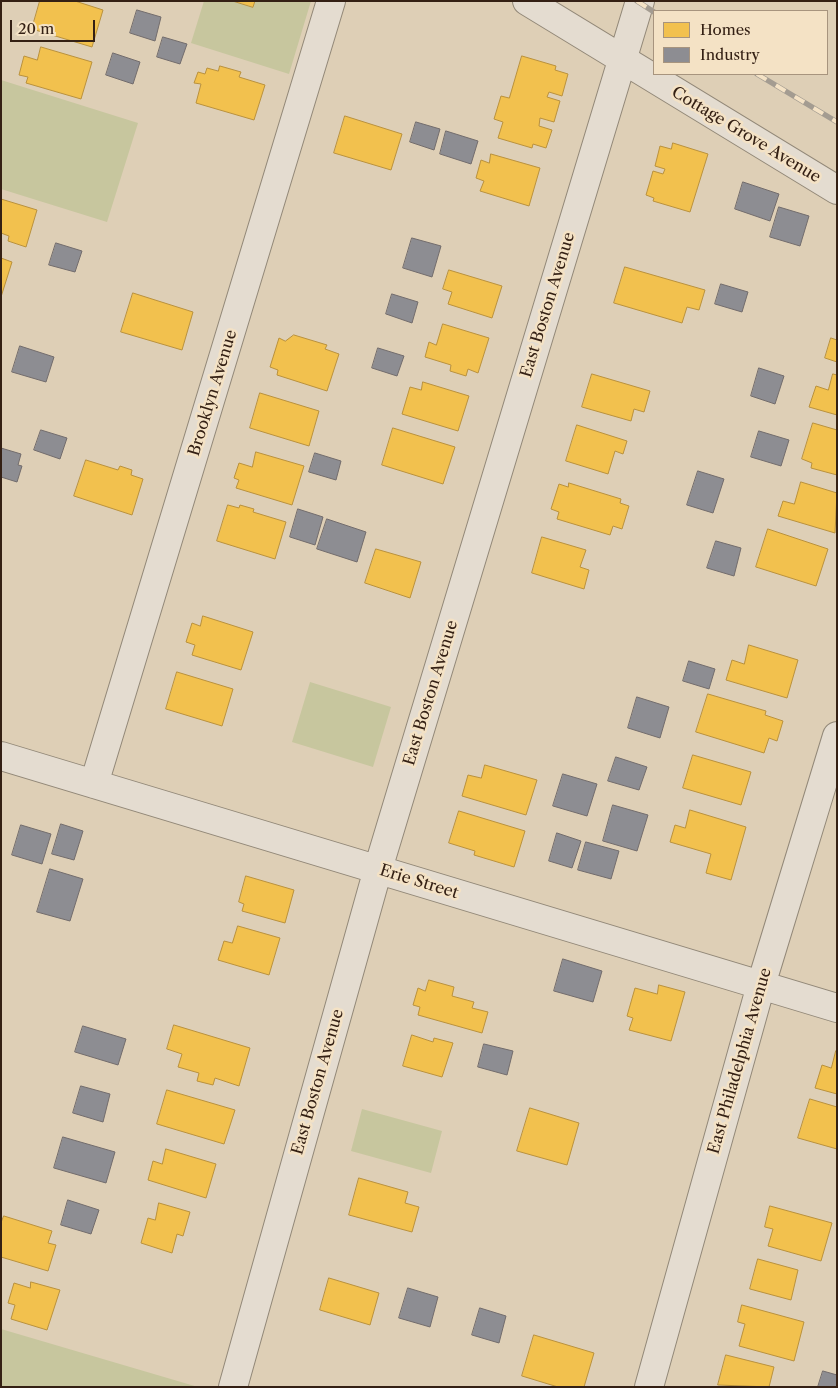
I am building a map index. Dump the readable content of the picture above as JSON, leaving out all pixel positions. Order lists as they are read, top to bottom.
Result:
{
  "streets": {
    "street": [
      "Cottage Grove Avenue",
      "East Boston Avenue",
      "Brooklyn Avenue",
      "Erie Street",
      "East Philadelphia Avenue"
    ]
  },
  "crossings": [
    ["Cottage Grove Avenue", "East Boston Avenue"],
    ["East Boston Avenue", "Erie Street"],
    ["Brooklyn Avenue", "Erie Street"],
    ["Erie Street", "East Philadelphia Avenue"]
  ],
  "legend": ["Homes", "Industry"],
  "scale_bar": "20 m"
}
